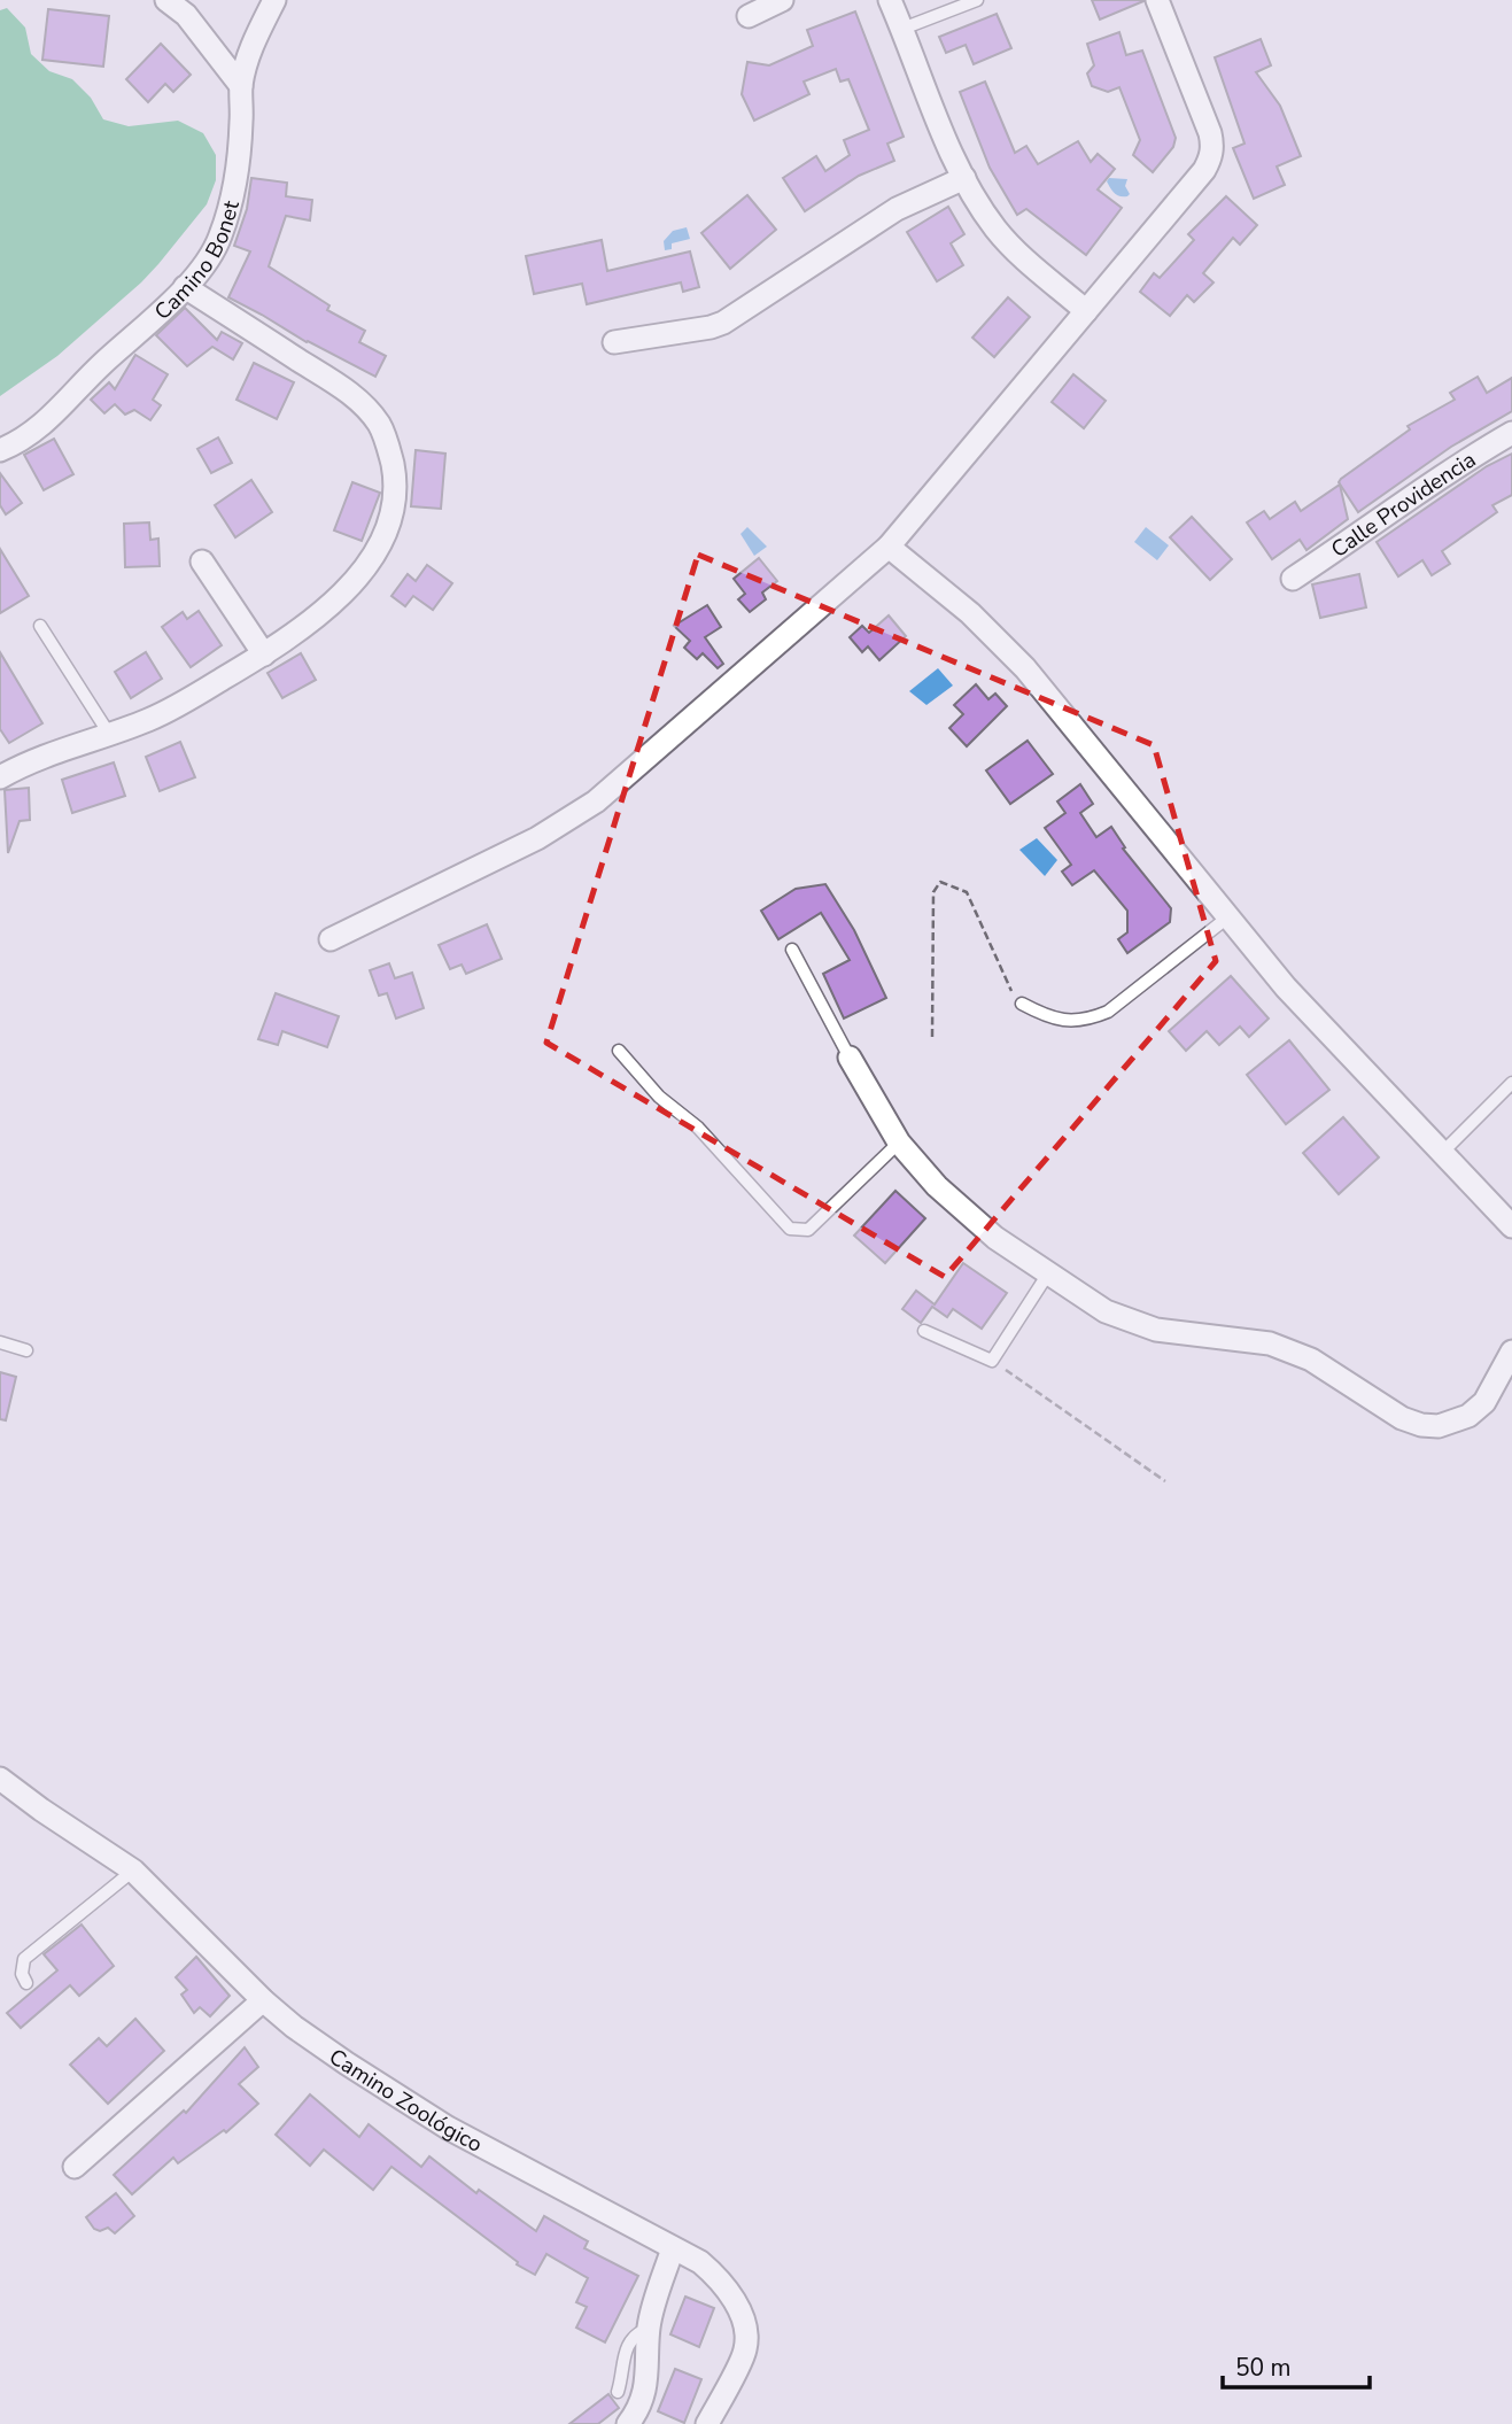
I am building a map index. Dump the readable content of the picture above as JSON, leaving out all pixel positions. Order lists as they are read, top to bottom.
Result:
{
  "streets": {
    "street": ["Camino Bonet", "Calle Providencia", "Camino Zoológico"]
  },
  "scale_bar": "50 m"
}
